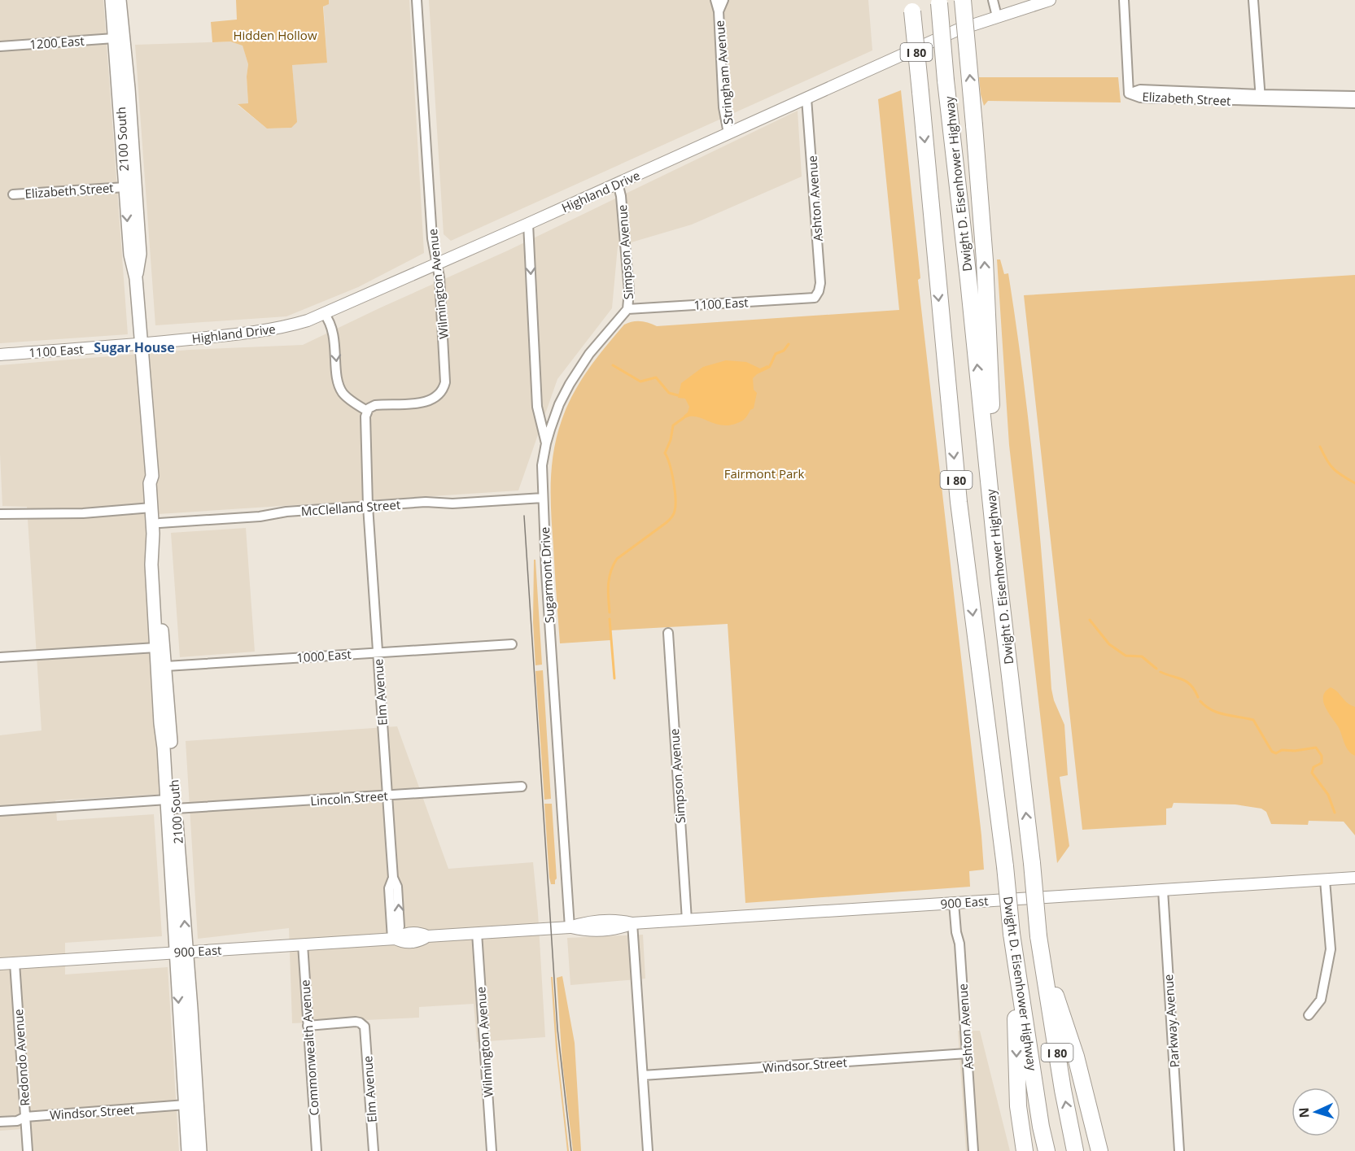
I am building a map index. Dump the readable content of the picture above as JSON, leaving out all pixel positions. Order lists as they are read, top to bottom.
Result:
{
  "streets": {
    "highway": ["I 80", "Dwight D. Eisenhower Highway"],
    "main road": ["2100 South"],
    "street": [
      "1200 East",
      "Stringham Avenue",
      "Elizabeth Street",
      "Highland Drive",
      "Ashton Avenue",
      "Simpson Avenue",
      "Wilmington Avenue",
      "1100 East",
      "McClelland Street",
      "Sugarmont Drive",
      "1000 East",
      "Elm Avenue",
      "Lincoln Street",
      "900 East",
      "Parkway Avenue",
      "Commonwealth Avenue",
      "Redondo Avenue",
      "Windsor Street"
    ]
  },
  "crossings": [
    ["1200 East", "2100 South"],
    ["Stringham Avenue", "Highland Drive"],
    ["Elizabeth Street", "2100 South"],
    ["2100 South", "Highland Drive"],
    ["2100 South", "1100 East"],
    ["2100 South", "McClelland Street"],
    ["2100 South", "1000 East"],
    ["2100 South", "Lincoln Street"],
    ["2100 South", "900 East"],
    ["2100 South", "Windsor Street"],
    ["Highland Drive", "Ashton Avenue"],
    ["Highland Drive", "Simpson Avenue"],
    ["Highland Drive", "Wilmington Avenue"],
    ["Highland Drive", "1100 East"],
    ["Highland Drive", "Sugarmont Drive"],
    ["Ashton Avenue", "1100 East"],
    ["Ashton Avenue", "900 East"],
    ["Ashton Avenue", "Windsor Street"],
    ["Simpson Avenue", "1100 East"],
    ["Simpson Avenue", "Sugarmont Drive"],
    ["Simpson Avenue", "900 East"],
    ["Wilmington Avenue", "900 East"],
    ["McClelland Street", "Sugarmont Drive"],
    ["McClelland Street", "Elm Avenue"],
    ["Sugarmont Drive", "900 East"],
    ["1000 East", "Elm Avenue"],
    ["Elm Avenue", "Lincoln Street"],
    ["Elm Avenue", "900 East"],
    ["Elm Avenue", "Commonwealth Avenue"],
    ["900 East", "Parkway Avenue"],
    ["900 East", "Commonwealth Avenue"],
    ["900 East", "Redondo Avenue"],
    ["Redondo Avenue", "Windsor Street"]
  ],
  "districts": ["Sugar House"],
  "parks": ["Hidden Hollow", "Fairmont Park"],
  "north": "left"
}
